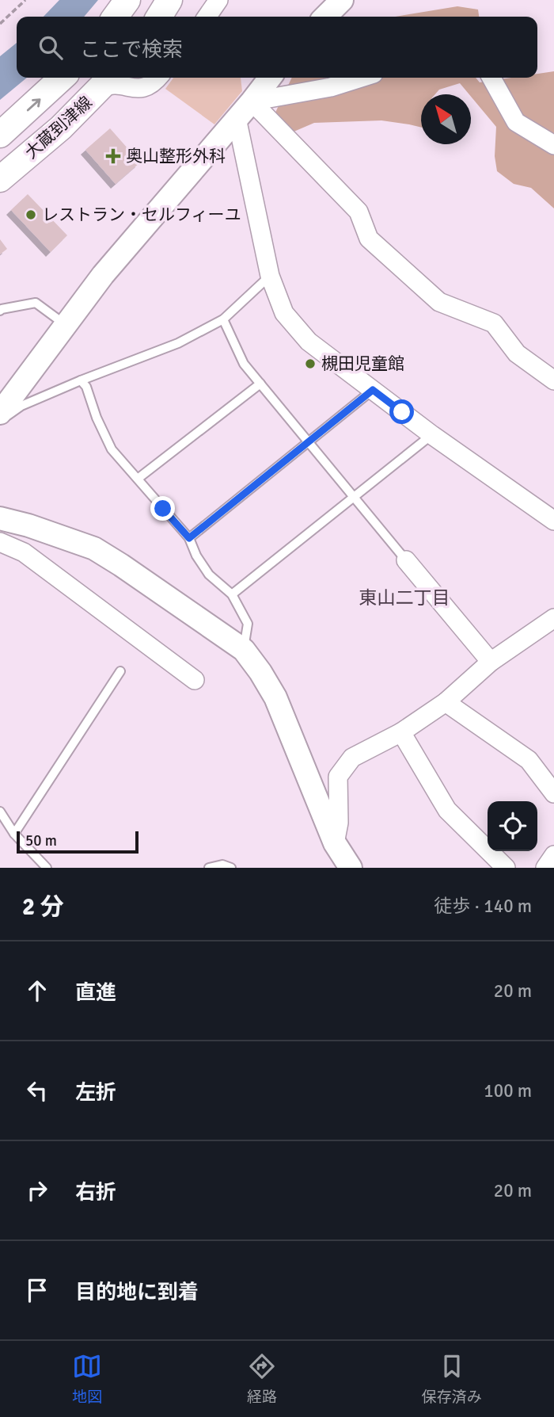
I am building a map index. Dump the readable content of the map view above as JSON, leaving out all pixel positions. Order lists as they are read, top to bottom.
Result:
{
  "streets": {
    "main road": ["大蔵到津線"]
  },
  "districts": ["東山二丁目"],
  "places": {
    "health": ["奥山整形外科"],
    "other": ["レストラン・セルフィーユ", "槻田児童館"]
  },
  "scale_bar": "50 m",
  "north": "top left",
  "page": {
    "search": "ここで検索",
    "scale": "50 m",
    "heading": ["2 分", "徒歩 · 140 m"],
    "list": [
      ["直進", "20 m"],
      ["左折", "100 m"],
      ["右折", "20 m"],
      "目的地に到着"
    ],
    "nav": ["地図", "経路", "保存済み"]
  }
}
